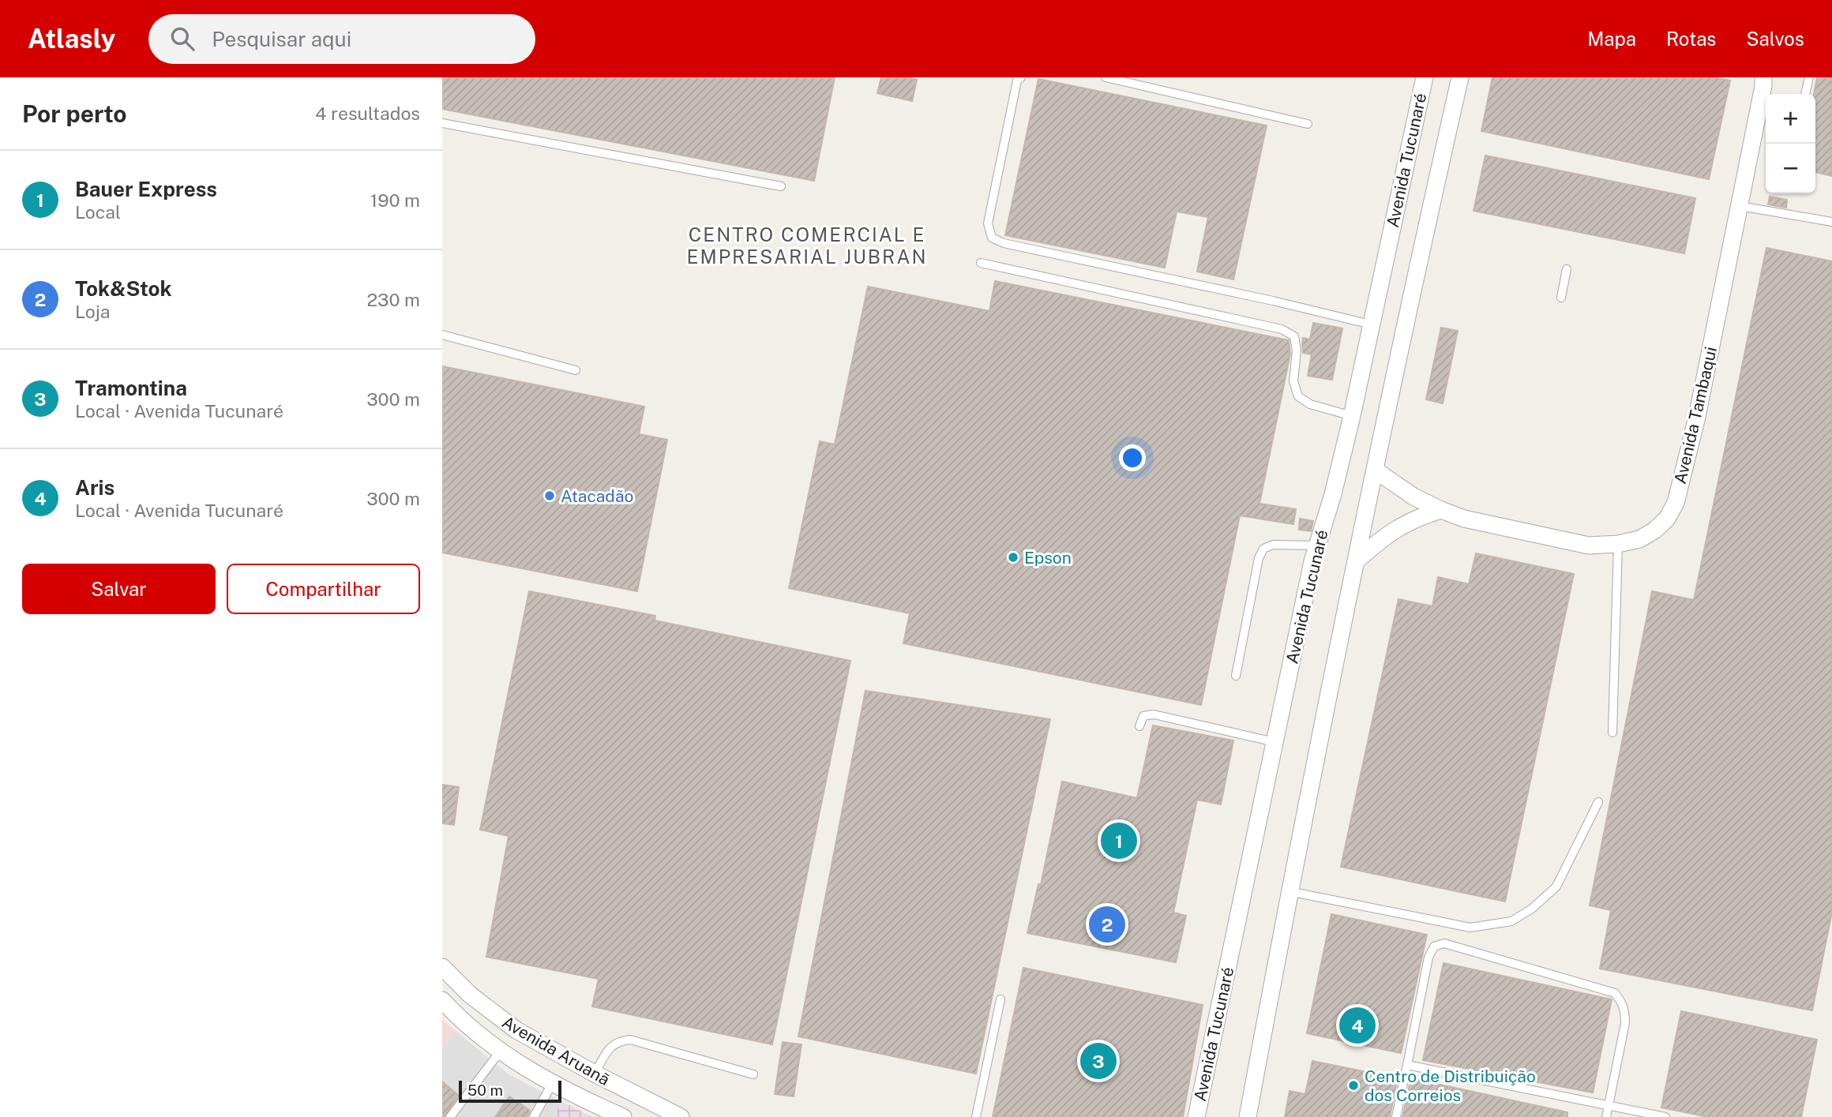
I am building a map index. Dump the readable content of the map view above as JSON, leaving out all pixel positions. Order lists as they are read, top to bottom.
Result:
{
  "streets": {
    "street": ["Avenida Tucunaré", "Avenida Tambaqui", "Avenida Aruanã"]
  },
  "crossings": [
    ["Avenida Tucunaré", "Avenida Tambaqui"]
  ],
  "districts": ["CENTRO COMERCIAL E EMPRESARIAL JUBRAN"],
  "places": ["Atacadão", "Epson", "Centro de Distribuição dos Correios"],
  "scale_bar": "50 m",
  "page": {
    "header": "Atlasly",
    "search": "Pesquisar aqui",
    "nav": ["Mapa", "Rotas", "Salvos"],
    "heading": ["Por perto", "4 resultados"],
    "map_buttons": ["+", "−"],
    "list": [
      {
        "mark": "1",
        "name": "Bauer Express",
        "note": "Local",
        "value": "190 m"
      },
      {
        "mark": "2",
        "name": "Tok&Stok",
        "note": "Loja",
        "value": "230 m"
      },
      {
        "mark": "3",
        "name": "Tramontina",
        "note": "Local · Avenida Tucunaré",
        "value": "300 m"
      },
      {
        "mark": "4",
        "name": "Aris",
        "note": "Local · Avenida Tucunaré",
        "value": "300 m"
      }
    ],
    "buttons": ["Salvar", "Compartilhar"],
    "pins": [
      "1",
      "2",
      "4",
      "3"
    ],
    "scale": "50 m"
  }
}
